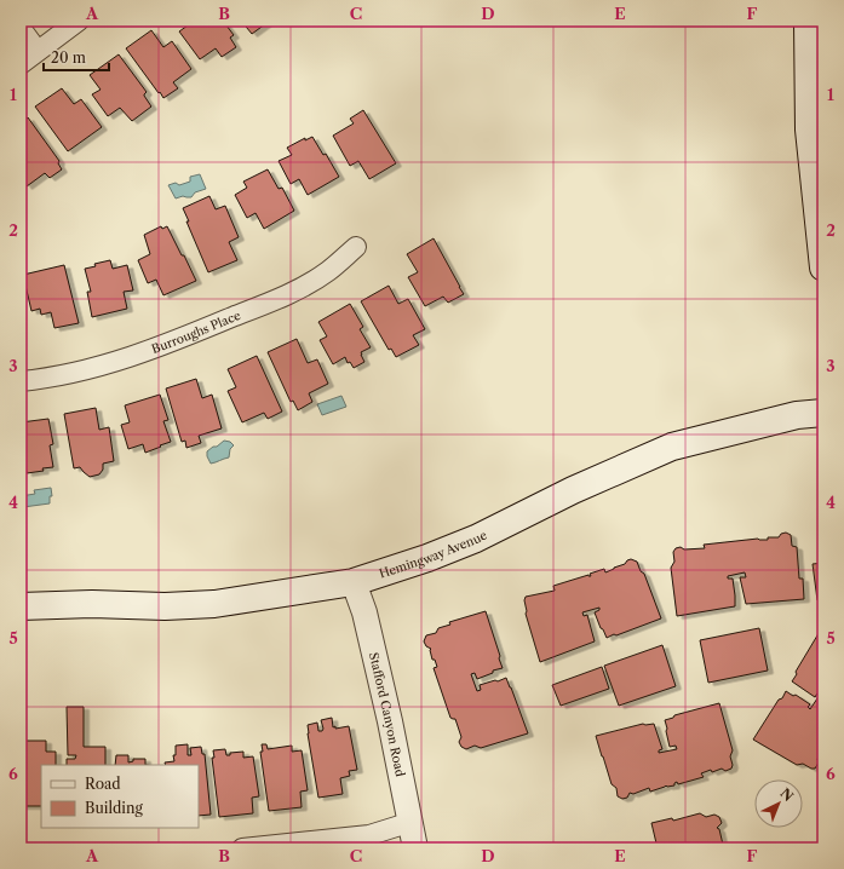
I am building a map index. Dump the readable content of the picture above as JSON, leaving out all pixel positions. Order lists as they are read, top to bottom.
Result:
{
  "streets": {
    "main road": ["Hemingway Avenue"],
    "street": ["Burroughs Place", "Stafford Canyon Road"]
  },
  "crossings": [
    ["Hemingway Avenue", "Stafford Canyon Road"]
  ],
  "legend": ["Road", "Building"],
  "scale_bar": "20 m",
  "north": "top right",
  "grid": {
    "columns": [
      "A",
      "B",
      "C",
      "D",
      "E",
      "F"
    ],
    "rows": [
      "1",
      "2",
      "3",
      "4",
      "5",
      "6"
    ]
  }
}
